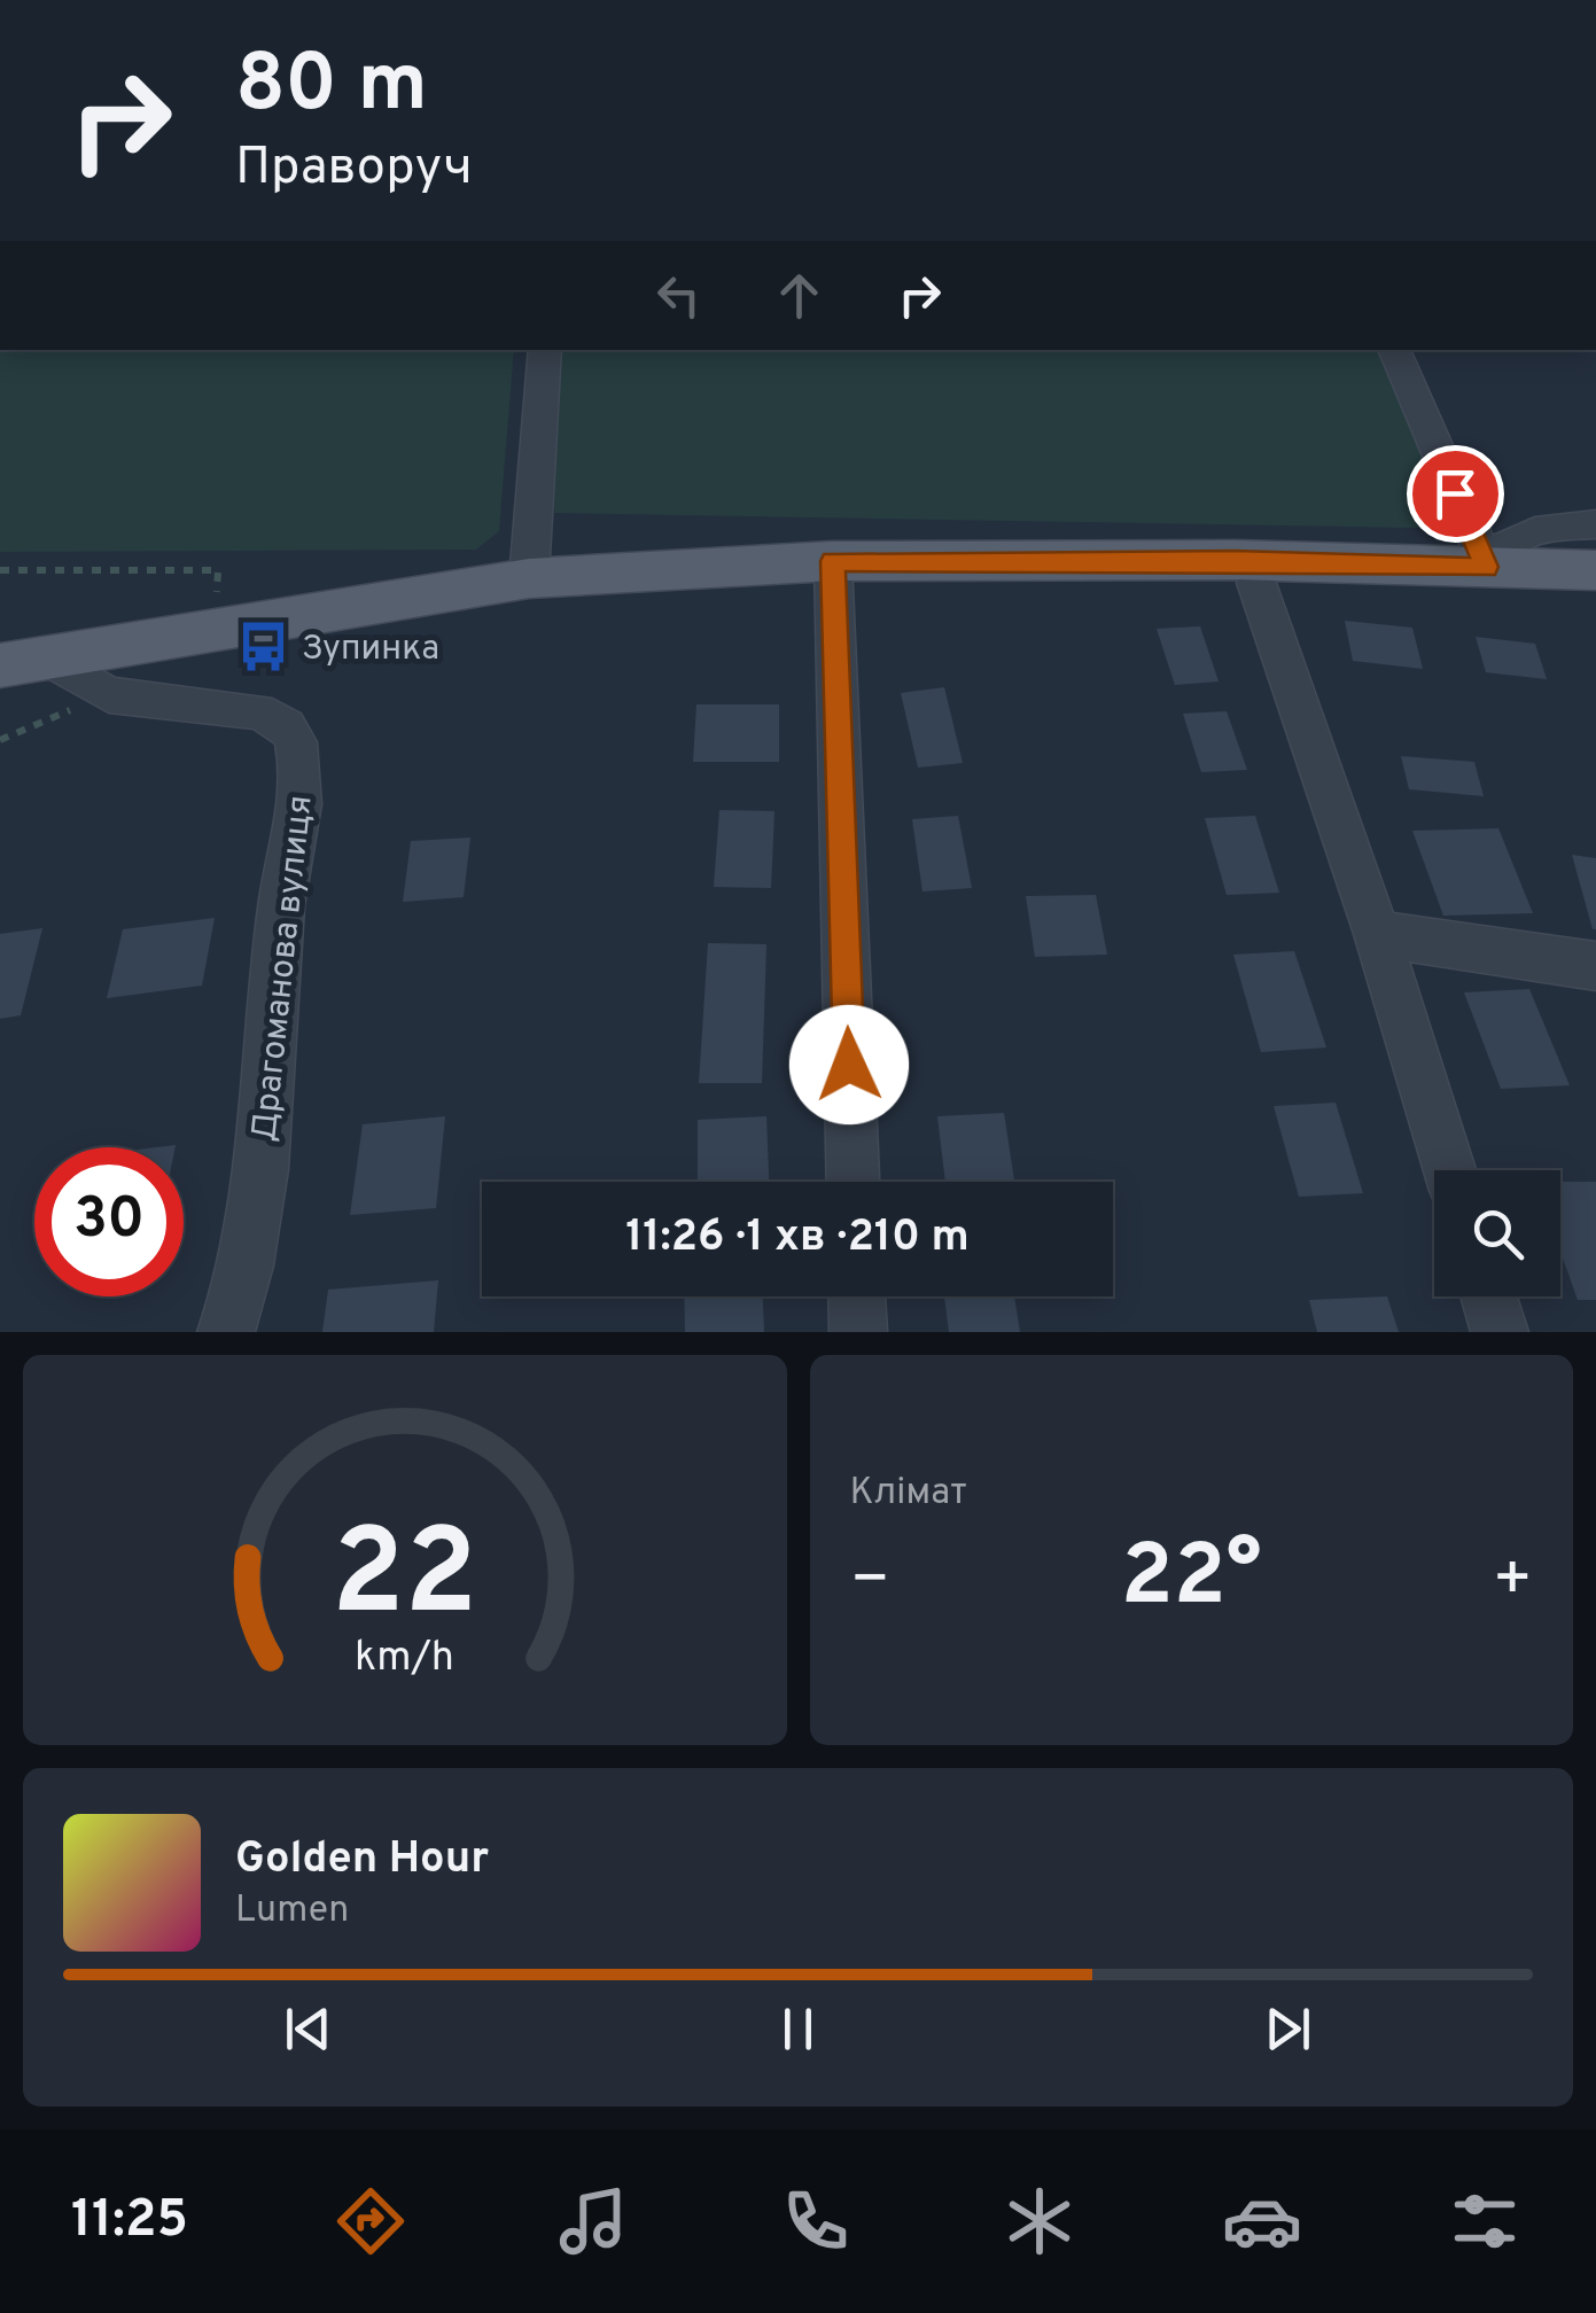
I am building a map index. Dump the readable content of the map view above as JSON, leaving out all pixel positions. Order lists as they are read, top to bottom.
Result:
{
  "streets": {
    "street": ["Драгоманова вулиця"]
  },
  "places": {
    "bus stop": ["Зупинка"]
  },
  "page": {
    "turn": ["80 m", "Праворуч"],
    "limit": "30",
    "trip": "11:26 · 1 хв · 210 m",
    "tile": "Клімат",
    "heat": ["−", "22°", "+"],
    "song": ["Golden Hour", "Lumen"],
    "tabs": "11:25",
    "gauge": ["22", "km/h"]
  }
}
